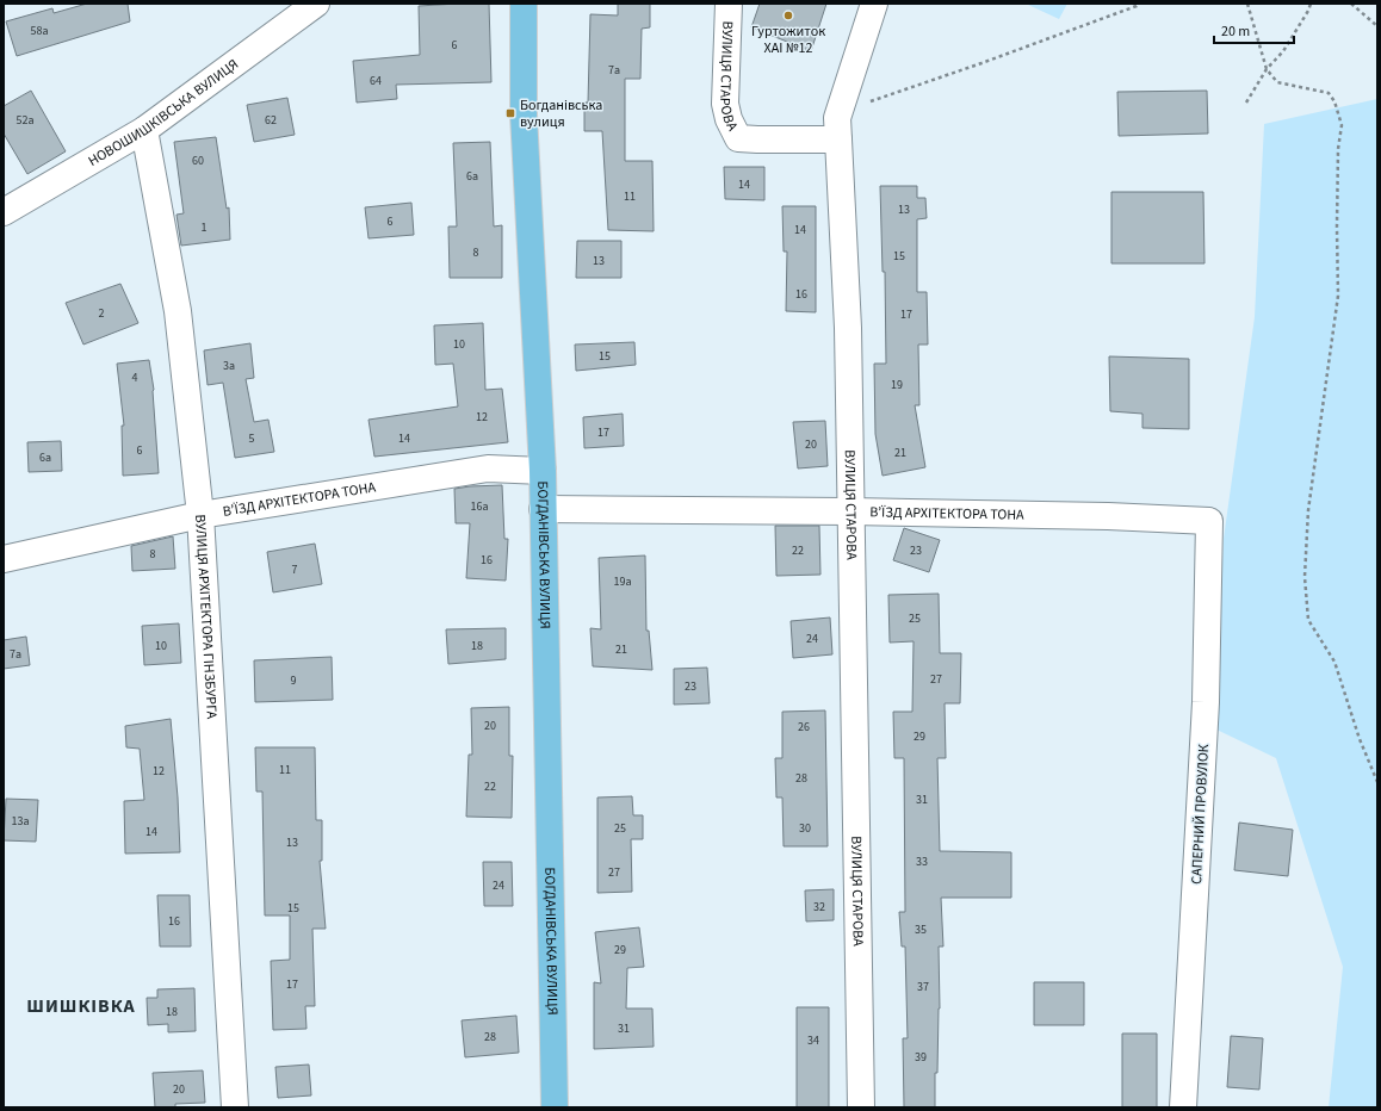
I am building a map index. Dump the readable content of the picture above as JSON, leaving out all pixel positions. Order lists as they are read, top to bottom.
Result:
{
  "streets": {
    "main road": ["БОГДАНІВСЬКА ВУЛИЦЯ"],
    "street": [
      "ВУЛИЦЯ СТАРОВА",
      "НОВОШИШКІВСЬКА ВУЛИЦЯ",
      "В’ЇЗД АРХІТЕКТОРА ТОНА",
      "ВУЛИЦЯ АРХІТЕКТОРА ГІНЗБУРГА",
      "САПЕРНИЙ ПРОВУЛОК"
    ]
  },
  "crossings": [
    ["ВУЛИЦЯ СТАРОВА", "В’ЇЗД АРХІТЕКТОРА ТОНА"],
    ["НОВОШИШКІВСЬКА ВУЛИЦЯ", "ВУЛИЦЯ АРХІТЕКТОРА ГІНЗБУРГА"],
    ["В’ЇЗД АРХІТЕКТОРА ТОНА", "БОГДАНІВСЬКА ВУЛИЦЯ"],
    ["В’ЇЗД АРХІТЕКТОРА ТОНА", "ВУЛИЦЯ АРХІТЕКТОРА ГІНЗБУРГА"],
    ["В’ЇЗД АРХІТЕКТОРА ТОНА", "САПЕРНИЙ ПРОВУЛОК"]
  ],
  "districts": ["ШИШКІВКА"],
  "places": {
    "other": ["Гуртожиток ХАІ №12"],
    "transit": ["Богданівська вулиця"]
  },
  "house_numbers": [
    "58а",
    "6",
    "7а",
    "64",
    "52а",
    "62",
    "60",
    "6а",
    "14",
    "11",
    "13",
    "6",
    "1",
    "14",
    "8",
    "15",
    "13",
    "16",
    "2",
    "17",
    "10",
    "15",
    "3а",
    "4",
    "19",
    "12",
    "17",
    "5",
    "14",
    "20",
    "6",
    "21",
    "6а",
    "16а",
    "22",
    "23",
    "8",
    "16",
    "7",
    "19а",
    "25",
    "24",
    "10",
    "18",
    "21",
    "7а",
    "27",
    "9",
    "23",
    "20",
    "26",
    "29",
    "11",
    "12",
    "28",
    "22",
    "31",
    "13а",
    "25",
    "30",
    "14",
    "13",
    "33",
    "27",
    "24",
    "32",
    "15",
    "16",
    "35",
    "29",
    "17",
    "37",
    "18",
    "31",
    "28",
    "34",
    "39",
    "20"
  ],
  "scale_bar": "20 m"
}
